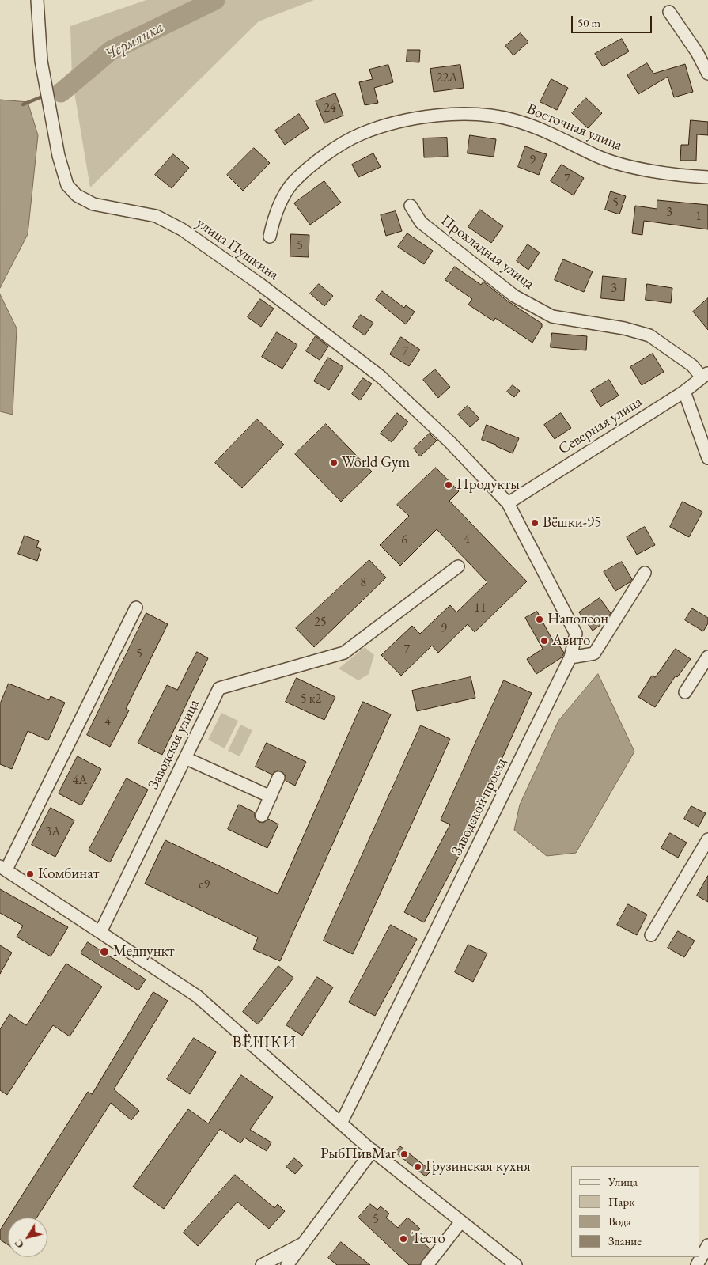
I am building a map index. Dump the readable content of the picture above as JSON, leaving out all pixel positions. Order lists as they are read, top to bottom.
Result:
{
  "streets": {
    "street": [
      "Восточная улица",
      "улица Пушкина",
      "Прохладная улица",
      "Северная улица",
      "Заводская улица",
      "Заводской проезд"
    ]
  },
  "crossings": [
    ["улица Пушкина", "Северная улица"],
    ["улица Пушкина", "Заводской проезд"],
    ["Прохладная улица", "Северная улица"],
    ["Северная улица", "Заводской проезд"]
  ],
  "districts": ["ВЁШКИ"],
  "water": ["Чермянка"],
  "places": [
    "World Gym",
    "Продукты",
    "Вёшки-95",
    "Наполеон",
    "Авито",
    "Комбинат",
    "Медпункт",
    "РыбПивМаг",
    "Грузинская кухня",
    "Тесто"
  ],
  "house_numbers": [
    "22А",
    "24",
    "9",
    "7",
    "5",
    "3",
    "1",
    "5",
    "3",
    "7",
    "4",
    "6",
    "8",
    "11",
    "25",
    "9",
    "7",
    "5",
    "5 к2",
    "4",
    "4А",
    "3А",
    "с9",
    "5"
  ],
  "legend": [
    "Улица",
    "Парк",
    "Вода",
    "Здание"
  ],
  "scale_bar": "50 m",
  "north": "bottom left"
}
